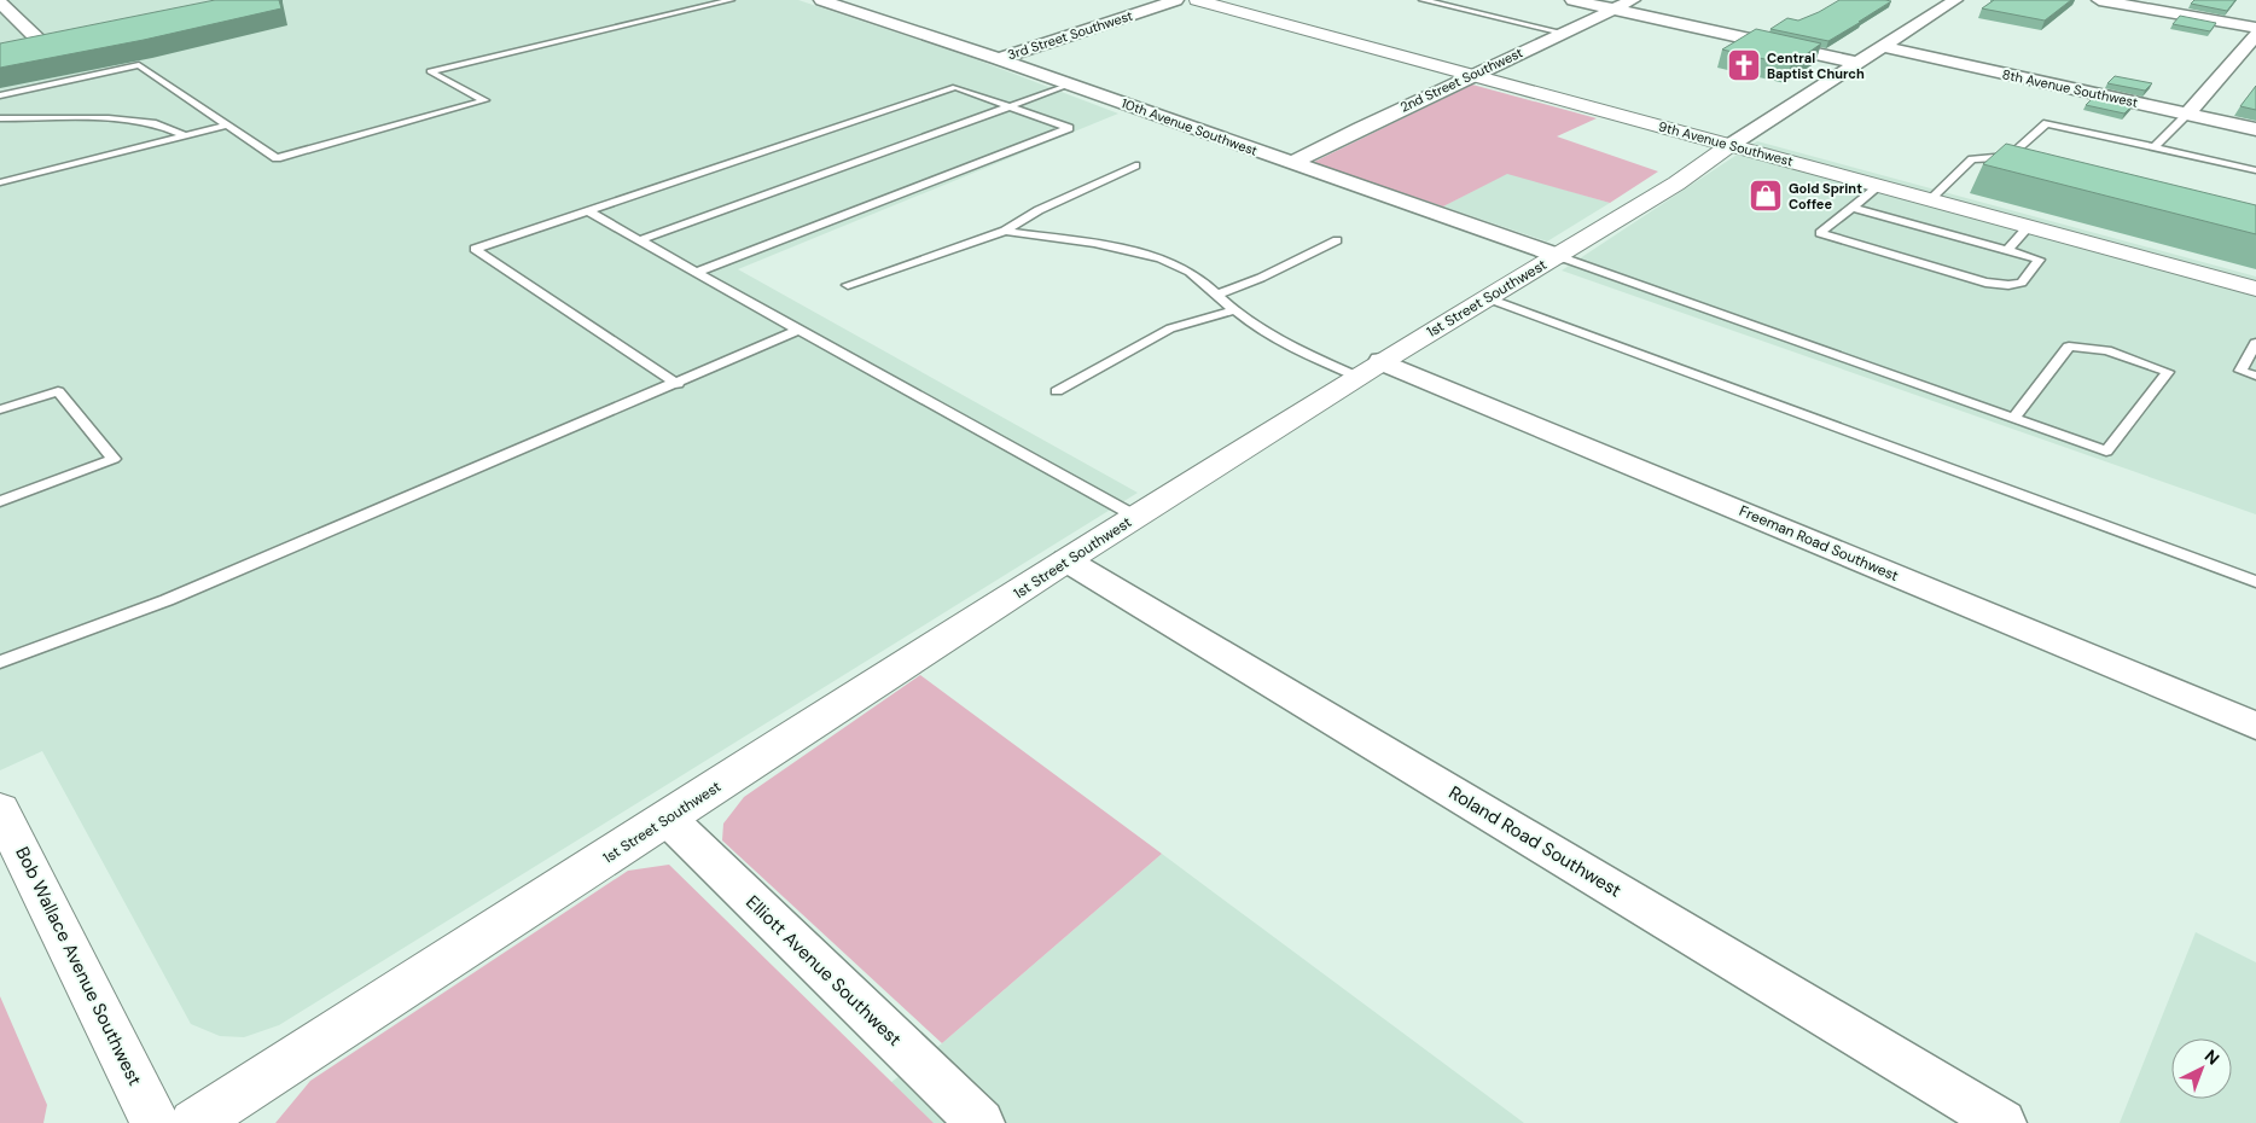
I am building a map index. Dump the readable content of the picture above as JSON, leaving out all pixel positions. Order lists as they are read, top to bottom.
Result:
{
  "streets": {
    "street": [
      "3rd Street Southwest",
      "2nd Street Southwest",
      "8th Avenue Southwest",
      "10th Avenue Southwest",
      "9th Avenue Southwest",
      "1st Street Southwest",
      "Freeman Road Southwest",
      "Roland Road Southwest",
      "Bob Wallace Avenue Southwest",
      "Elliott Avenue Southwest"
    ]
  },
  "crossings": [
    ["3rd Street Southwest", "10th Avenue Southwest"],
    ["2nd Street Southwest", "10th Avenue Southwest"],
    ["2nd Street Southwest", "9th Avenue Southwest"],
    ["8th Avenue Southwest", "1st Street Southwest"],
    ["10th Avenue Southwest", "1st Street Southwest"],
    ["9th Avenue Southwest", "1st Street Southwest"],
    ["1st Street Southwest", "Freeman Road Southwest"],
    ["1st Street Southwest", "Roland Road Southwest"],
    ["1st Street Southwest", "Elliott Avenue Southwest"]
  ],
  "places": {
    "church": ["Central Baptist Church"],
    "shop": ["Gold Sprint Coffee"]
  },
  "north": "top right"
}
